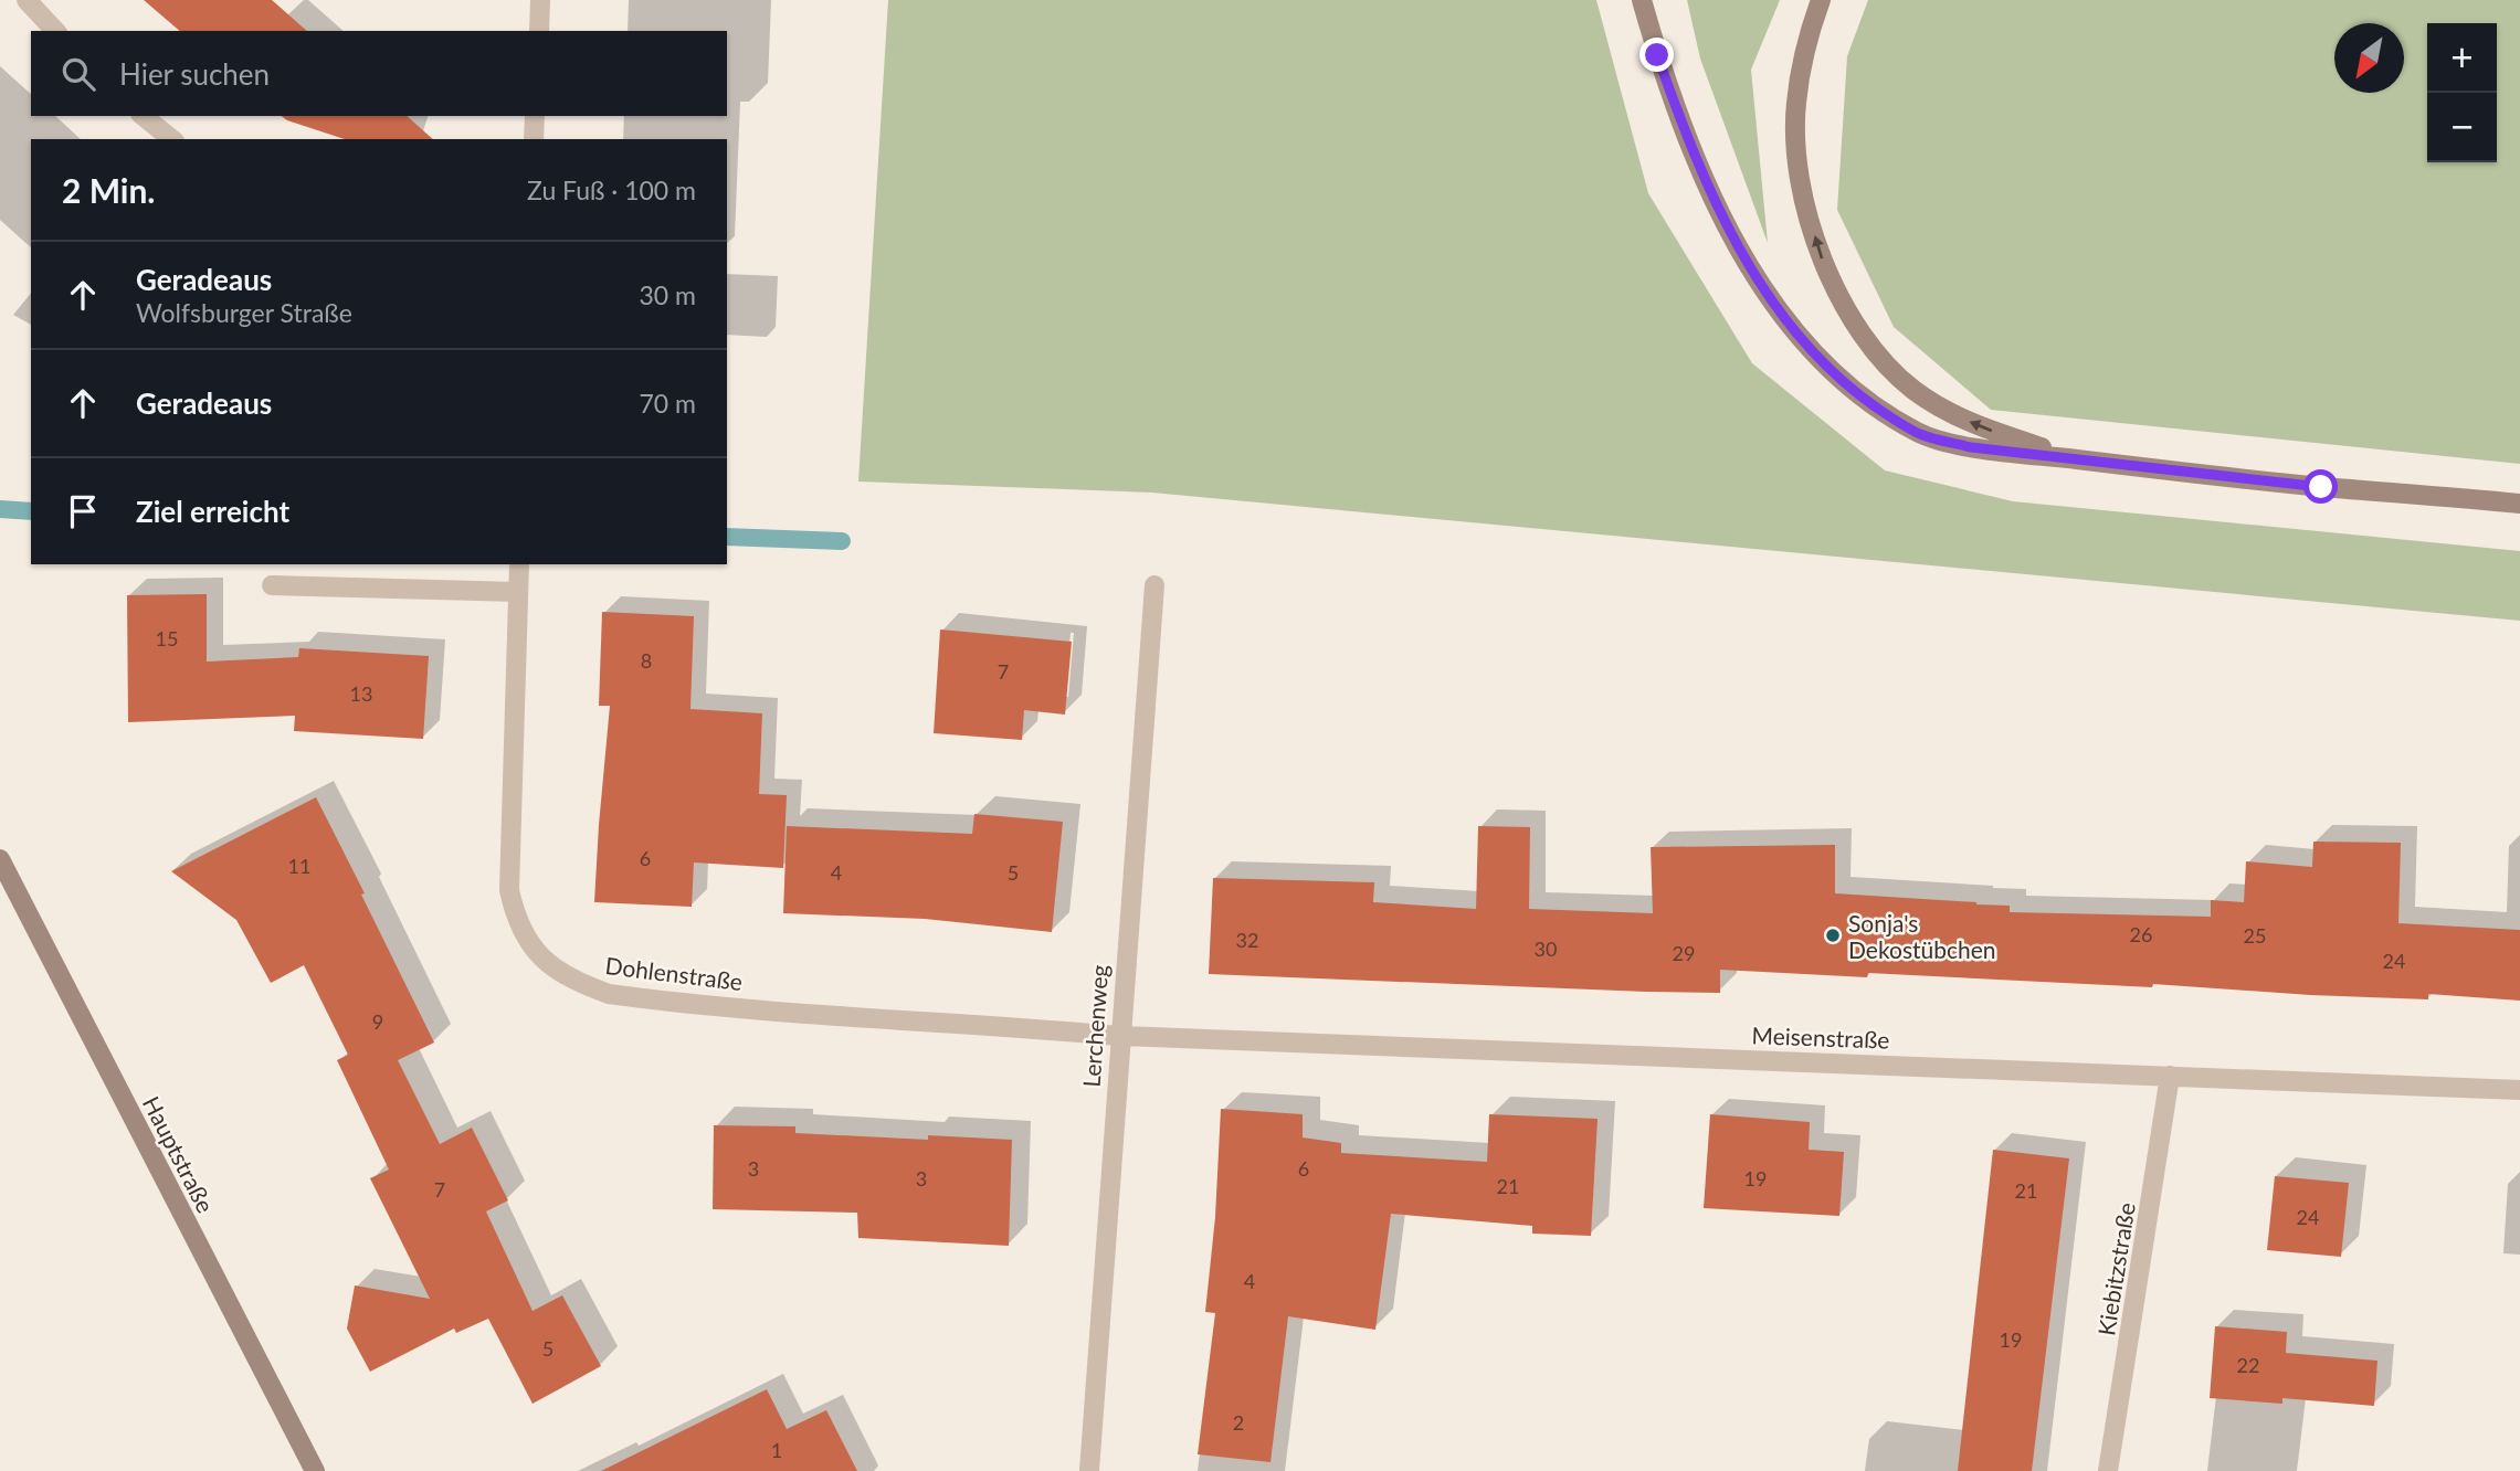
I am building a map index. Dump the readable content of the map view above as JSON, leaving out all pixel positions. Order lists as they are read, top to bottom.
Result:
{
  "streets": {
    "main road": ["Hauptstraße"],
    "street": [
      "Dohlenstraße",
      "Lerchenweg",
      "Meisenstraße",
      "Kiebitzstraße"
    ]
  },
  "crossings": [
    ["Dohlenstraße", "Lerchenweg"],
    ["Dohlenstraße", "Meisenstraße"],
    ["Lerchenweg", "Meisenstraße"],
    ["Meisenstraße", "Kiebitzstraße"]
  ],
  "places": ["Sonja's Dekostübchen"],
  "house_numbers": [
    "15",
    "8",
    "7",
    "13",
    "6",
    "11",
    "4",
    "5",
    "26",
    "25",
    "32",
    "30",
    "29",
    "24",
    "9",
    "3",
    "6",
    "3",
    "19",
    "21",
    "7",
    "21",
    "24",
    "4",
    "19",
    "5",
    "22",
    "2",
    "1"
  ],
  "north": "bottom left",
  "page": {
    "map_buttons": ["+", "−"],
    "search": "Hier suchen",
    "heading": ["2 Min.", "Zu Fuß · 100 m"],
    "list": [
      ["Geradeaus", "Wolfsburger Straße", "30 m"],
      ["Geradeaus", "70 m"],
      "Ziel erreicht"
    ]
  }
}
